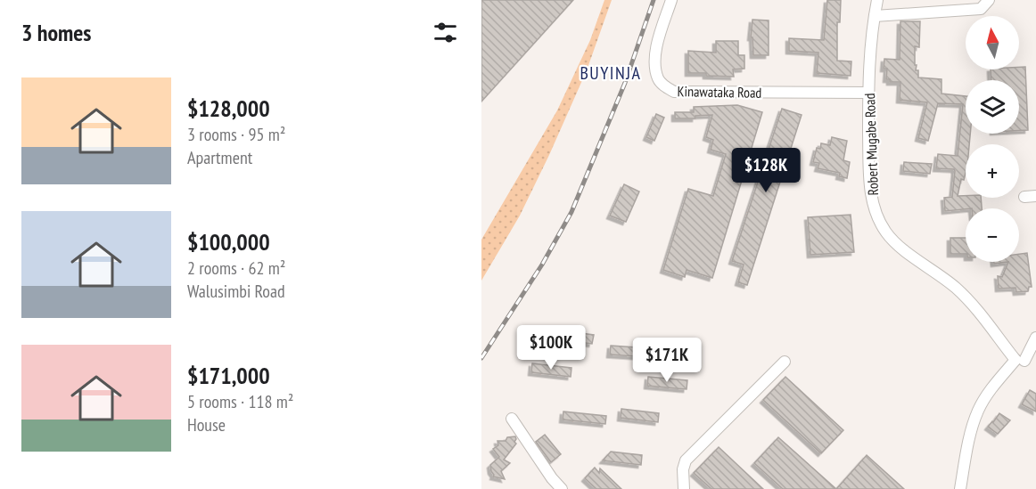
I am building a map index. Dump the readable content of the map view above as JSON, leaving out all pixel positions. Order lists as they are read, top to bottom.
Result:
{
  "streets": {
    "street": ["Kinawataka Road", "Robert Mugabe Road"]
  },
  "crossings": [
    ["Kinawataka Road", "Robert Mugabe Road"]
  ],
  "districts": ["BUYINJA"],
  "north": "top",
  "page": {
    "heading": "3 homes",
    "map_buttons": ["+", "−"],
    "list": [
      {
        "name": "$128,000",
        "note": "3 rooms · 95 m² · Apartment"
      },
      {
        "name": "$100,000",
        "note": "2 rooms · 62 m² · Walusimbi Road"
      },
      {
        "name": "$171,000",
        "note": "5 rooms · 118 m² · House"
      }
    ],
    "price": ["$128K", "$100K", "$171K"]
  }
}
